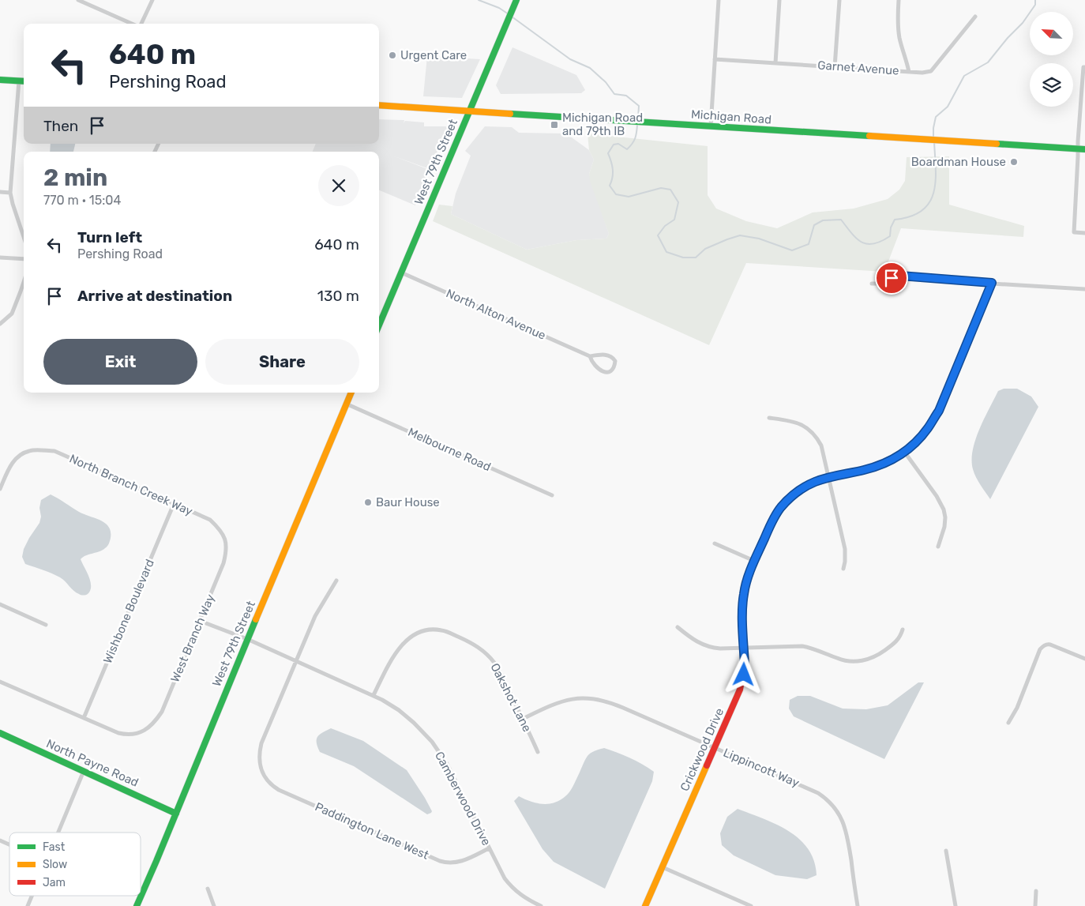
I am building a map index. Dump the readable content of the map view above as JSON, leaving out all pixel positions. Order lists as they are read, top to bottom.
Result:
{
  "streets": {
    "main road": [
      "Michigan Road",
      "West 79th Street",
      "Crickwood Drive",
      "North Payne Road"
    ],
    "street": [
      "Garnet Avenue",
      "North Alton Avenue",
      "Melbourne Road",
      "North Branch Creek Way",
      "Wishbone Boulevard",
      "West Branch Way",
      "Oakshot Lane",
      "Lippincott Way",
      "Camberwood Drive",
      "Paddington Lane West"
    ]
  },
  "crossings": [
    ["Michigan Road", "West 79th Street"],
    ["West 79th Street", "North Alton Avenue"],
    ["West 79th Street", "Melbourne Road"],
    ["West 79th Street", "North Payne Road"],
    ["West 79th Street", "Camberwood Drive"],
    ["North Branch Creek Way", "Wishbone Boulevard"],
    ["North Branch Creek Way", "West Branch Way"],
    ["Wishbone Boulevard", "West Branch Way"],
    ["West Branch Way", "Camberwood Drive"],
    ["Oakshot Lane", "Lippincott Way"],
    ["Oakshot Lane", "Camberwood Drive"],
    ["Crickwood Drive", "Lippincott Way"],
    ["Camberwood Drive", "Paddington Lane West"]
  ],
  "places": {
    "other": ["Urgent Care", "Boardman House", "Baur House"],
    "transit": ["Michigan Road and 79th IB"]
  },
  "legend": ["Fast", "Slow", "Jam"],
  "north": "top left",
  "page": {
    "turn": ["640 m", "Pershing Road"],
    "then": "Then",
    "heading": ["2 min", "770 m · 15:04"],
    "list": [
      {
        "name": "Turn left",
        "note": "Pershing Road",
        "value": "640 m"
      },
      {
        "name": "Arrive at destination",
        "value": "130 m"
      }
    ],
    "buttons": ["Exit", "Share"]
  }
}
